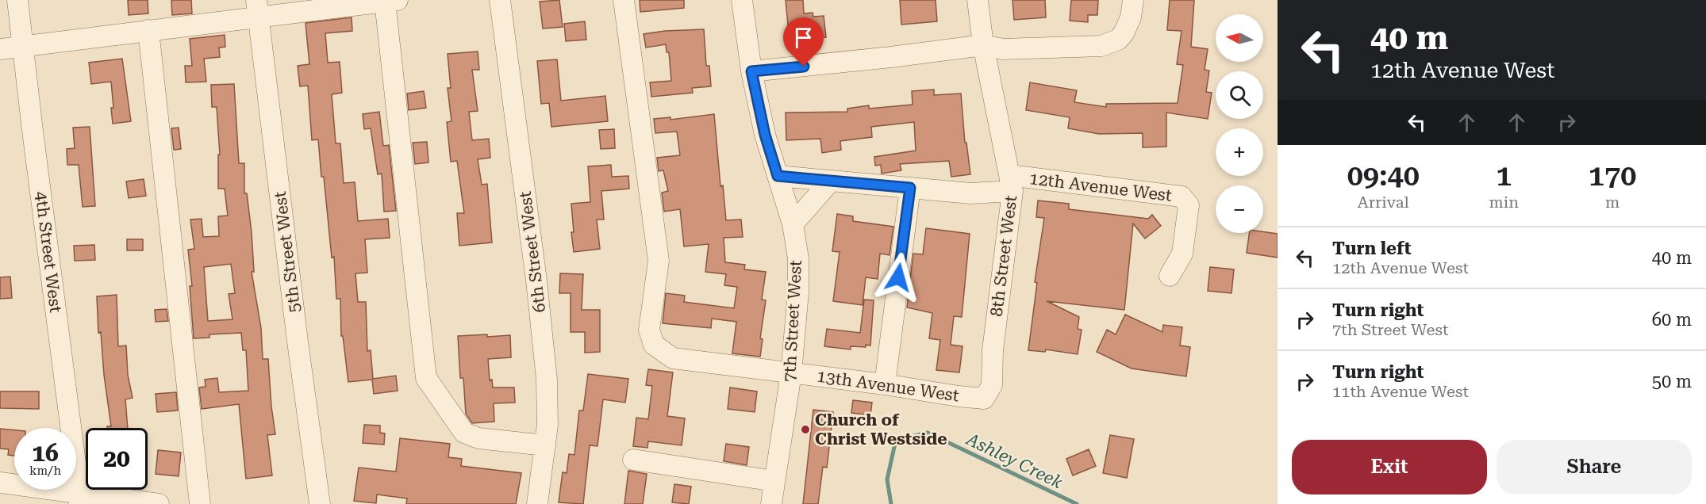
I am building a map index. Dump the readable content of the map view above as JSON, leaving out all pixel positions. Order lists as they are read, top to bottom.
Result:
{
  "streets": {
    "street": [
      "12th Avenue West",
      "4th Street West",
      "5th Street West",
      "6th Street West",
      "8th Street West",
      "7th Street West",
      "13th Avenue West"
    ]
  },
  "crossings": [
    ["12th Avenue West", "8th Street West"],
    ["12th Avenue West", "7th Street West"],
    ["8th Street West", "13th Avenue West"],
    ["7th Street West", "13th Avenue West"]
  ],
  "water": ["Ashley Creek"],
  "places": ["Church of Christ Westside"],
  "north": "left",
  "page": {
    "turn": ["40 m", "12th Avenue West"],
    "map_buttons": ["+", "−"],
    "eta": [
      "09:40",
      "Arrival",
      "1",
      "min",
      "170",
      "m"
    ],
    "list": [
      {
        "name": "Turn left",
        "note": "12th Avenue West",
        "value": "40 m"
      },
      {
        "name": "Turn right",
        "note": "7th Street West",
        "value": "60 m"
      },
      {
        "name": "Turn right",
        "note": "11th Avenue West",
        "value": "50 m"
      }
    ],
    "speed": "16 km/h",
    "limit": "20",
    "buttons": ["Exit", "Share"]
  }
}
